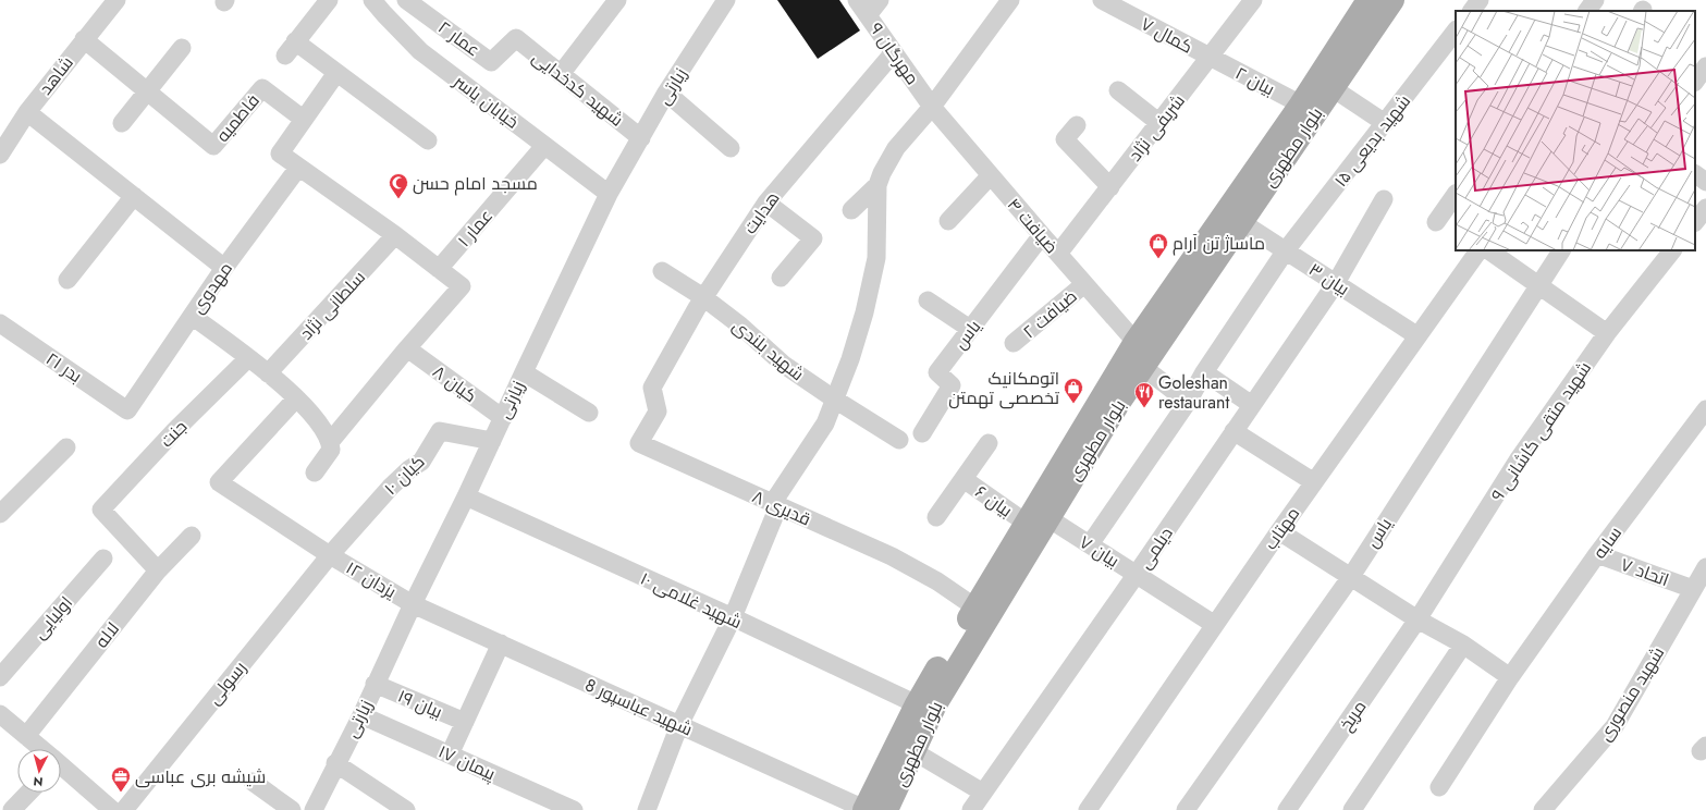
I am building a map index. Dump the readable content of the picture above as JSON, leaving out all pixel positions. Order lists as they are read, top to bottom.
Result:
{
  "streets": {
    "main road": ["بلوار مطهری"],
    "street": [
      "کمال ۷",
      "عمار ۲",
      "مهرگان ۹",
      "شاهد",
      "بیان ۲",
      "زیارتی",
      "شهید کدخدایی",
      "خیابان یاسر",
      "فاطمیه",
      "شریفی نژاد",
      "شهید بدیعی ۱۵",
      "هدایت",
      "ضیافت ۴",
      "عمار ۱",
      "بیان ۳",
      "مهدوی",
      "سلطانی نژاد",
      "ضیافت ۲",
      "یاس",
      "شهید بلندی",
      "بدر ۲۱",
      "کیان ۸",
      "شهید متقی کاشانی ۹",
      "جنت",
      "کیان ۱۰",
      "بیان ۶",
      "قدیری ۸",
      "مهتاب",
      "سایه",
      "دیلمی",
      "بیان ۷",
      "اتحاد ۷",
      "یزدان ۱۲",
      "شهید غلامی ۱۰",
      "اولیایی",
      "لاله",
      "رسولی",
      "شهید منصوری",
      "بیان ۱۹",
      "شهید عباسپور 8",
      "مریخ",
      "پیمان ۱۷"
    ]
  },
  "crossings": [
    ["کمال ۷", "بیان ۲"],
    ["کمال ۷", "شریفی نژاد"],
    ["عمار ۲", "شهید کدخدایی"],
    ["مهرگان ۹", "هدایت"],
    ["مهرگان ۹", "ضیافت ۴"],
    ["بیان ۲", "شریفی نژاد"],
    ["بیان ۲", "بلوار مطهری"],
    ["زیارتی", "شهید کدخدایی"],
    ["زیارتی", "خیابان یاسر"],
    ["زیارتی", "کیان ۸"],
    ["زیارتی", "کیان ۱۰"],
    ["زیارتی", "یزدان ۱۲"],
    ["زیارتی", "شهید غلامی ۱۰"],
    ["زیارتی", "بیان ۱۹"],
    ["زیارتی", "شهید عباسپور 8"],
    ["زیارتی", "پیمان ۱۷"],
    ["خیابان یاسر", "عمار ۱"],
    ["شریفی نژاد", "ضیافت ۴"],
    ["شهید بدیعی ۱۵", "بیان ۳"],
    ["شهید بدیعی ۱۵", "بیان ۷"],
    ["بلوار مطهری", "ضیافت ۴"],
    ["بلوار مطهری", "بیان ۳"],
    ["بلوار مطهری", "بیان ۶"],
    ["بلوار مطهری", "قدیری ۸"],
    ["بلوار مطهری", "بیان ۷"],
    ["بلوار مطهری", "شهید غلامی ۱۰"],
    ["بلوار مطهری", "شهید عباسپور 8"],
    ["هدایت", "شهید بلندی"],
    ["هدایت", "قدیری ۸"],
    ["ضیافت ۴", "ضیافت ۲"],
    ["ضیافت ۴", "یاس"],
    ["بیان ۳", "مهتاب"],
    ["بیان ۳", "دیلمی"],
    ["مهدوی", "بدر ۲۱"],
    ["شهید متقی کاشانی ۹", "مریخ"],
    ["جنت", "لاله"],
    ["کیان ۱۰", "یزدان ۱۲"],
    ["کیان ۱۰", "رسولی"],
    ["مهتاب", "بیان ۷"],
    ["سایه", "اتحاد ۷"],
    ["دیلمی", "بیان ۷"],
    ["اتحاد ۷", "شهید منصوری"],
    ["یزدان ۱۲", "رسولی"],
    ["یزدان ۱۲", "شهید عباسپور 8"]
  ],
  "places": {
    "mosque": ["مسجد امام حسن"],
    "shop": ["ماساژ تن آرام", "اتومکانیک تخصصی تهمتن"],
    "restaurant": ["Goleshan restaurant"],
    "office": ["شیشه بری عباسی"]
  },
  "north": "bottom"
}
